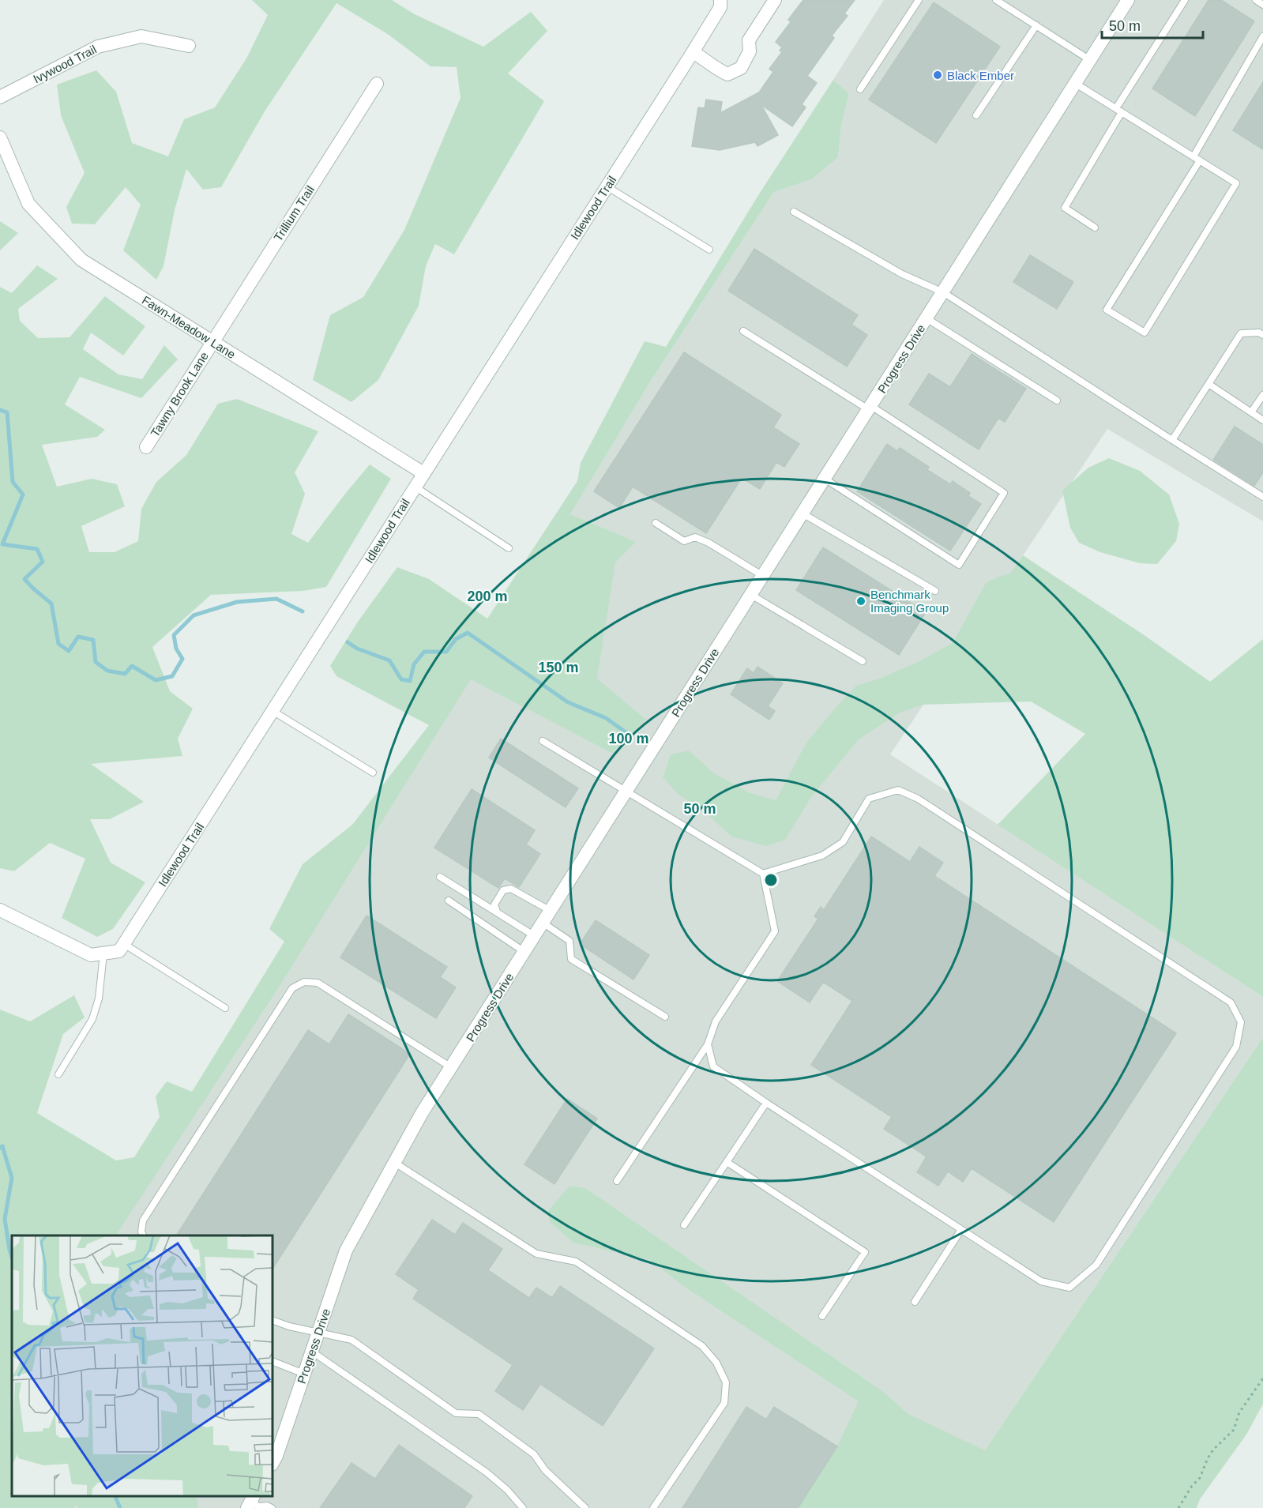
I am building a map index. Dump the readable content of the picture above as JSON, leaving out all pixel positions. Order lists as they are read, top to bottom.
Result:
{
  "streets": {
    "street": [
      "Ivywood Trail",
      "Idlewood Trail",
      "Trillium Trail",
      "Fawn-Meadow Lane",
      "Progress Drive",
      "Tawny Brook Lane"
    ]
  },
  "crossings": [
    ["Idlewood Trail", "Fawn-Meadow Lane"],
    ["Trillium Trail", "Fawn-Meadow Lane"],
    ["Trillium Trail", "Tawny Brook Lane"],
    ["Fawn-Meadow Lane", "Tawny Brook Lane"]
  ],
  "places": ["Black Ember", "Benchmark Imaging Group"],
  "scale_bar": "50 m",
  "rings": [
    "200 m",
    "150 m",
    "100 m",
    "50 m"
  ]
}
